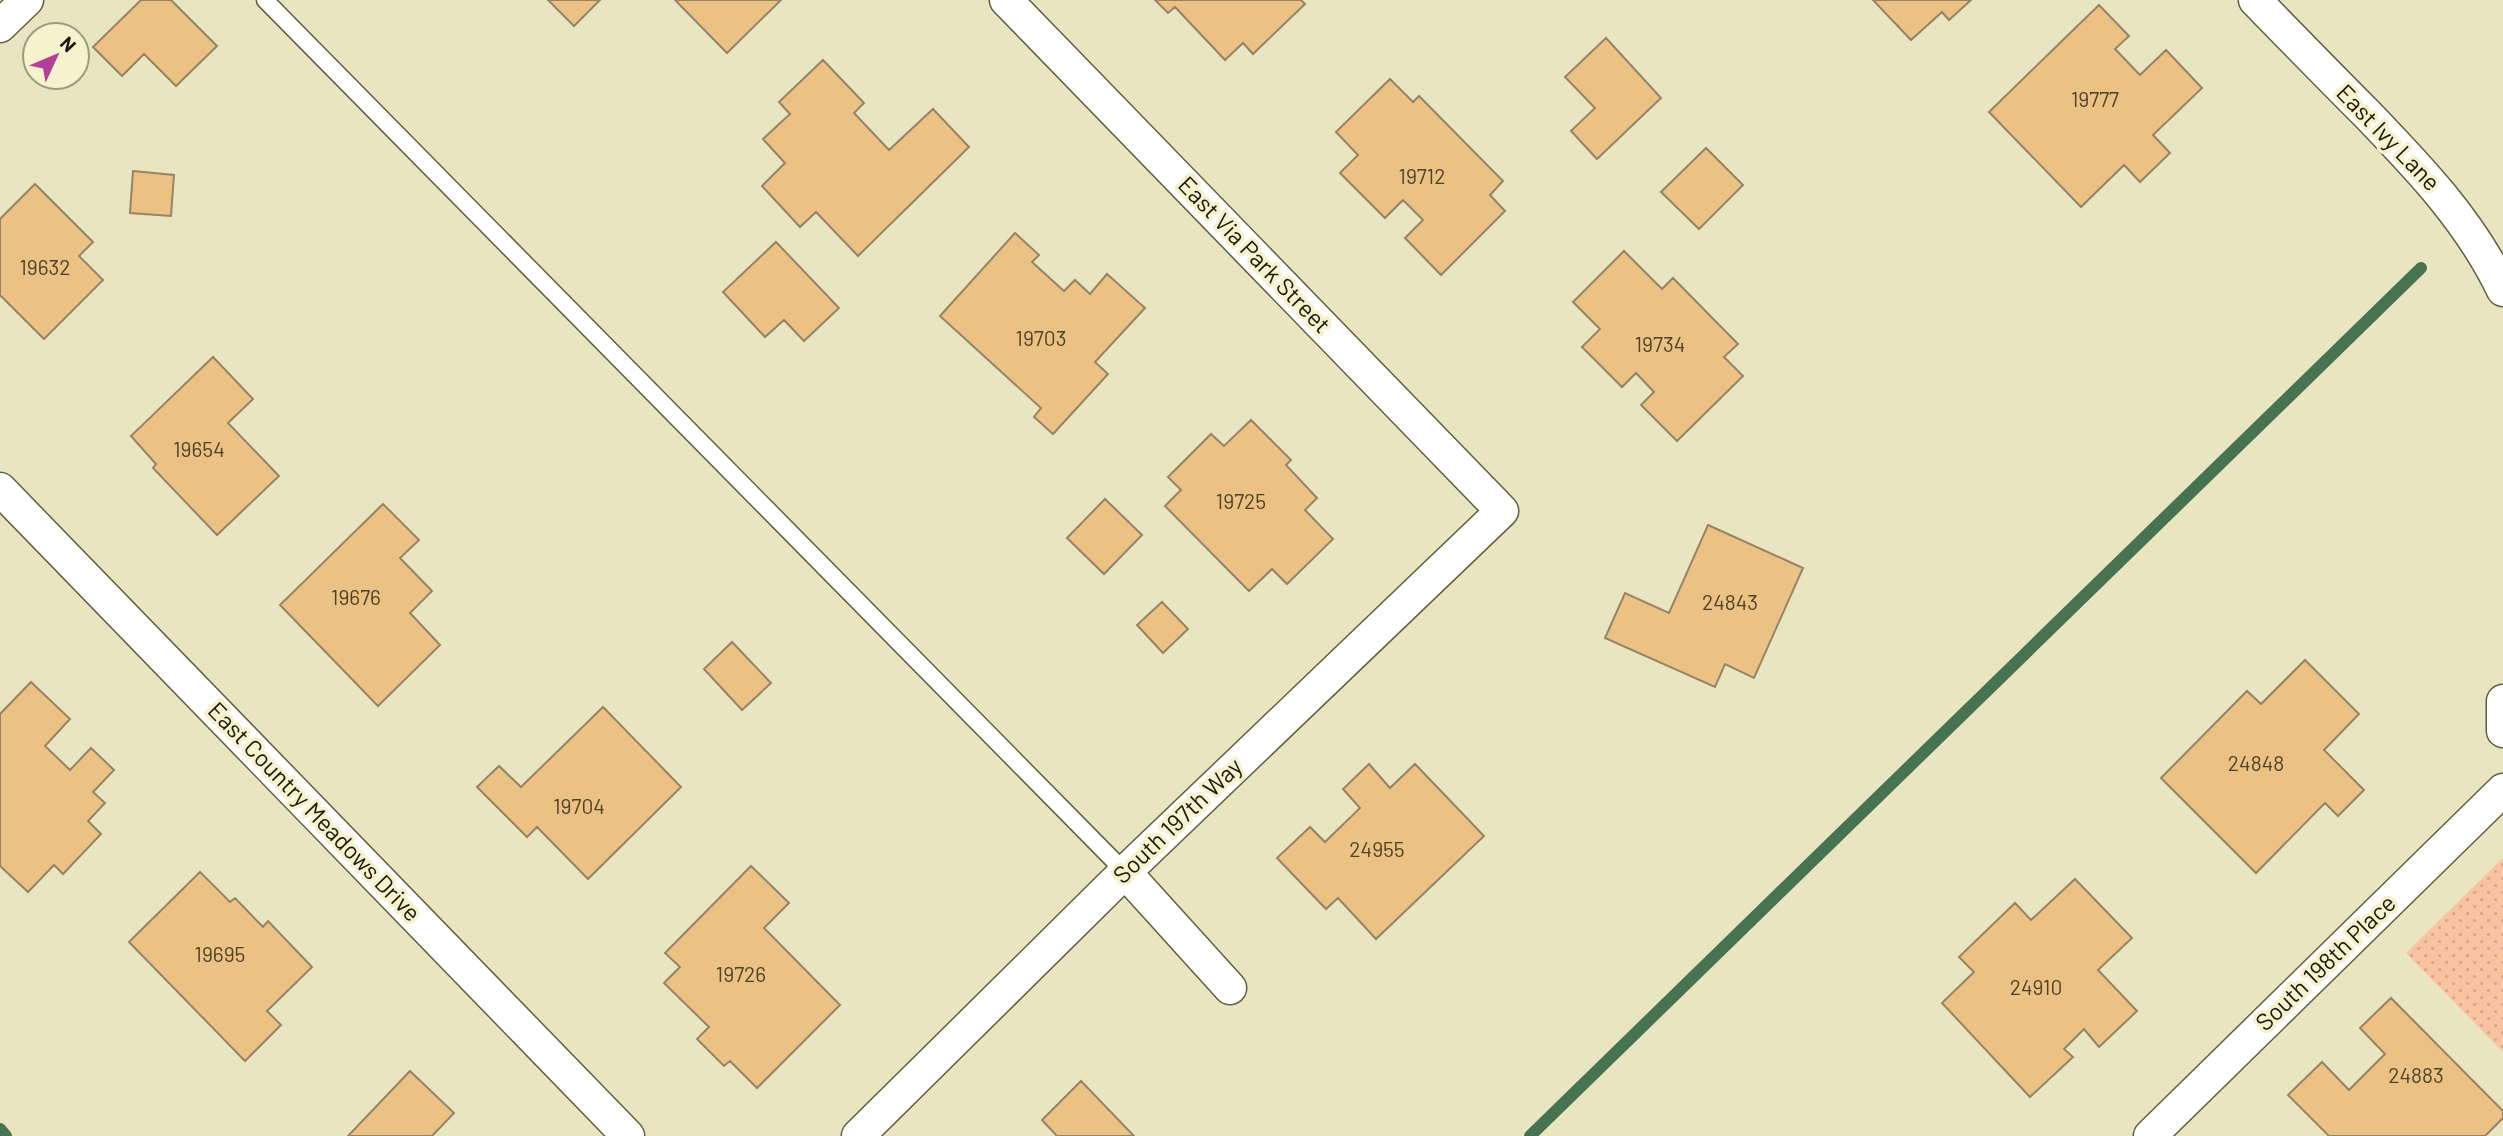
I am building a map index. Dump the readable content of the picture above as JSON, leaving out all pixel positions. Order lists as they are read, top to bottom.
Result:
{
  "streets": {
    "street": [
      "East Ivy Lane",
      "East Via Park Street",
      "East Country Meadows Drive",
      "South 197th Way",
      "South 198th Place"
    ]
  },
  "crossings": [
    ["East Via Park Street", "South 197th Way"]
  ],
  "house_numbers": [
    "19777",
    "19712",
    "19632",
    "19703",
    "19734",
    "19654",
    "19725",
    "19676",
    "24843",
    "24848",
    "19704",
    "24955",
    "19695",
    "19726",
    "24910",
    "24883"
  ],
  "north": "top right"
}
